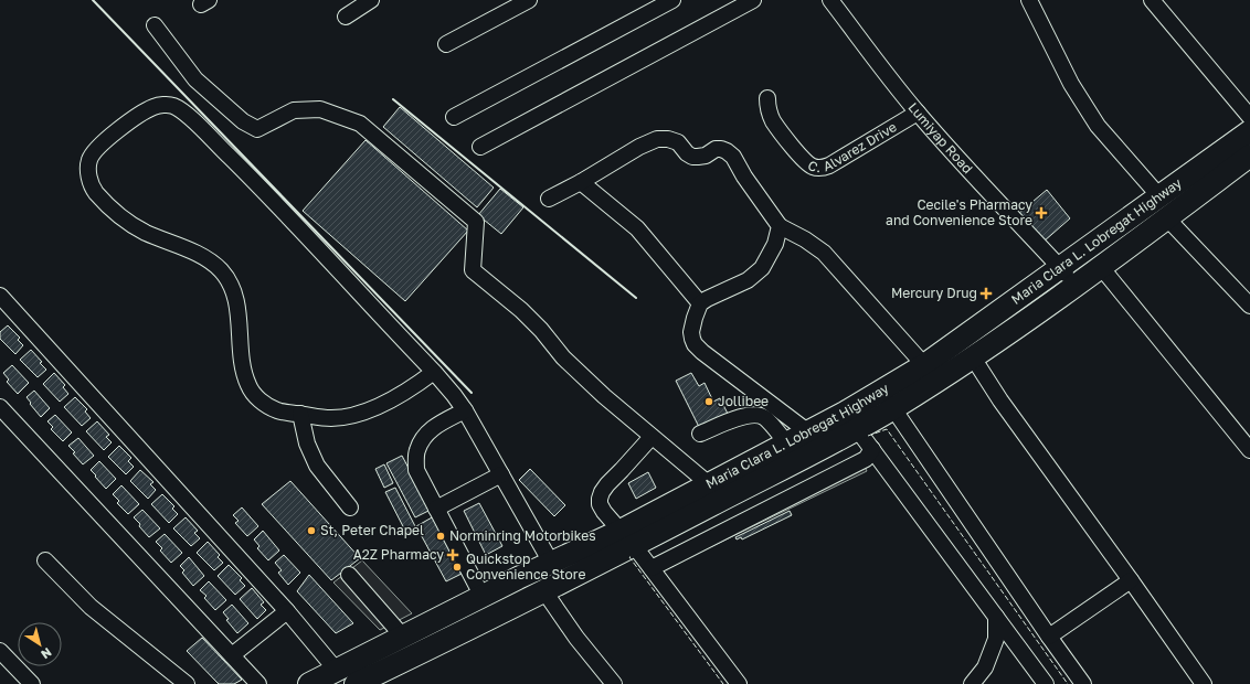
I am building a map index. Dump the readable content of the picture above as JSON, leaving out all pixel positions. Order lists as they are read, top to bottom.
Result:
{
  "streets": {
    "highway": ["Maria Clara L. Lobregat Highway"],
    "street": ["Lumiyap Road", "C. Alvarez Drive"]
  },
  "crossings": [
    ["Lumiyap Road", "C. Alvarez Drive"],
    ["Lumiyap Road", "Maria Clara L. Lobregat Highway"]
  ],
  "places": {
    "health": ["Cecile's Pharmacy and Convenience Store", "Mercury Drug", "A2Z Pharmacy"],
    "other": [
      "Jollibee",
      "St, Peter Chapel",
      "Norminring Motorbikes",
      "Quickstop Convenience Store"
    ]
  },
  "north": "bottom right"
}
